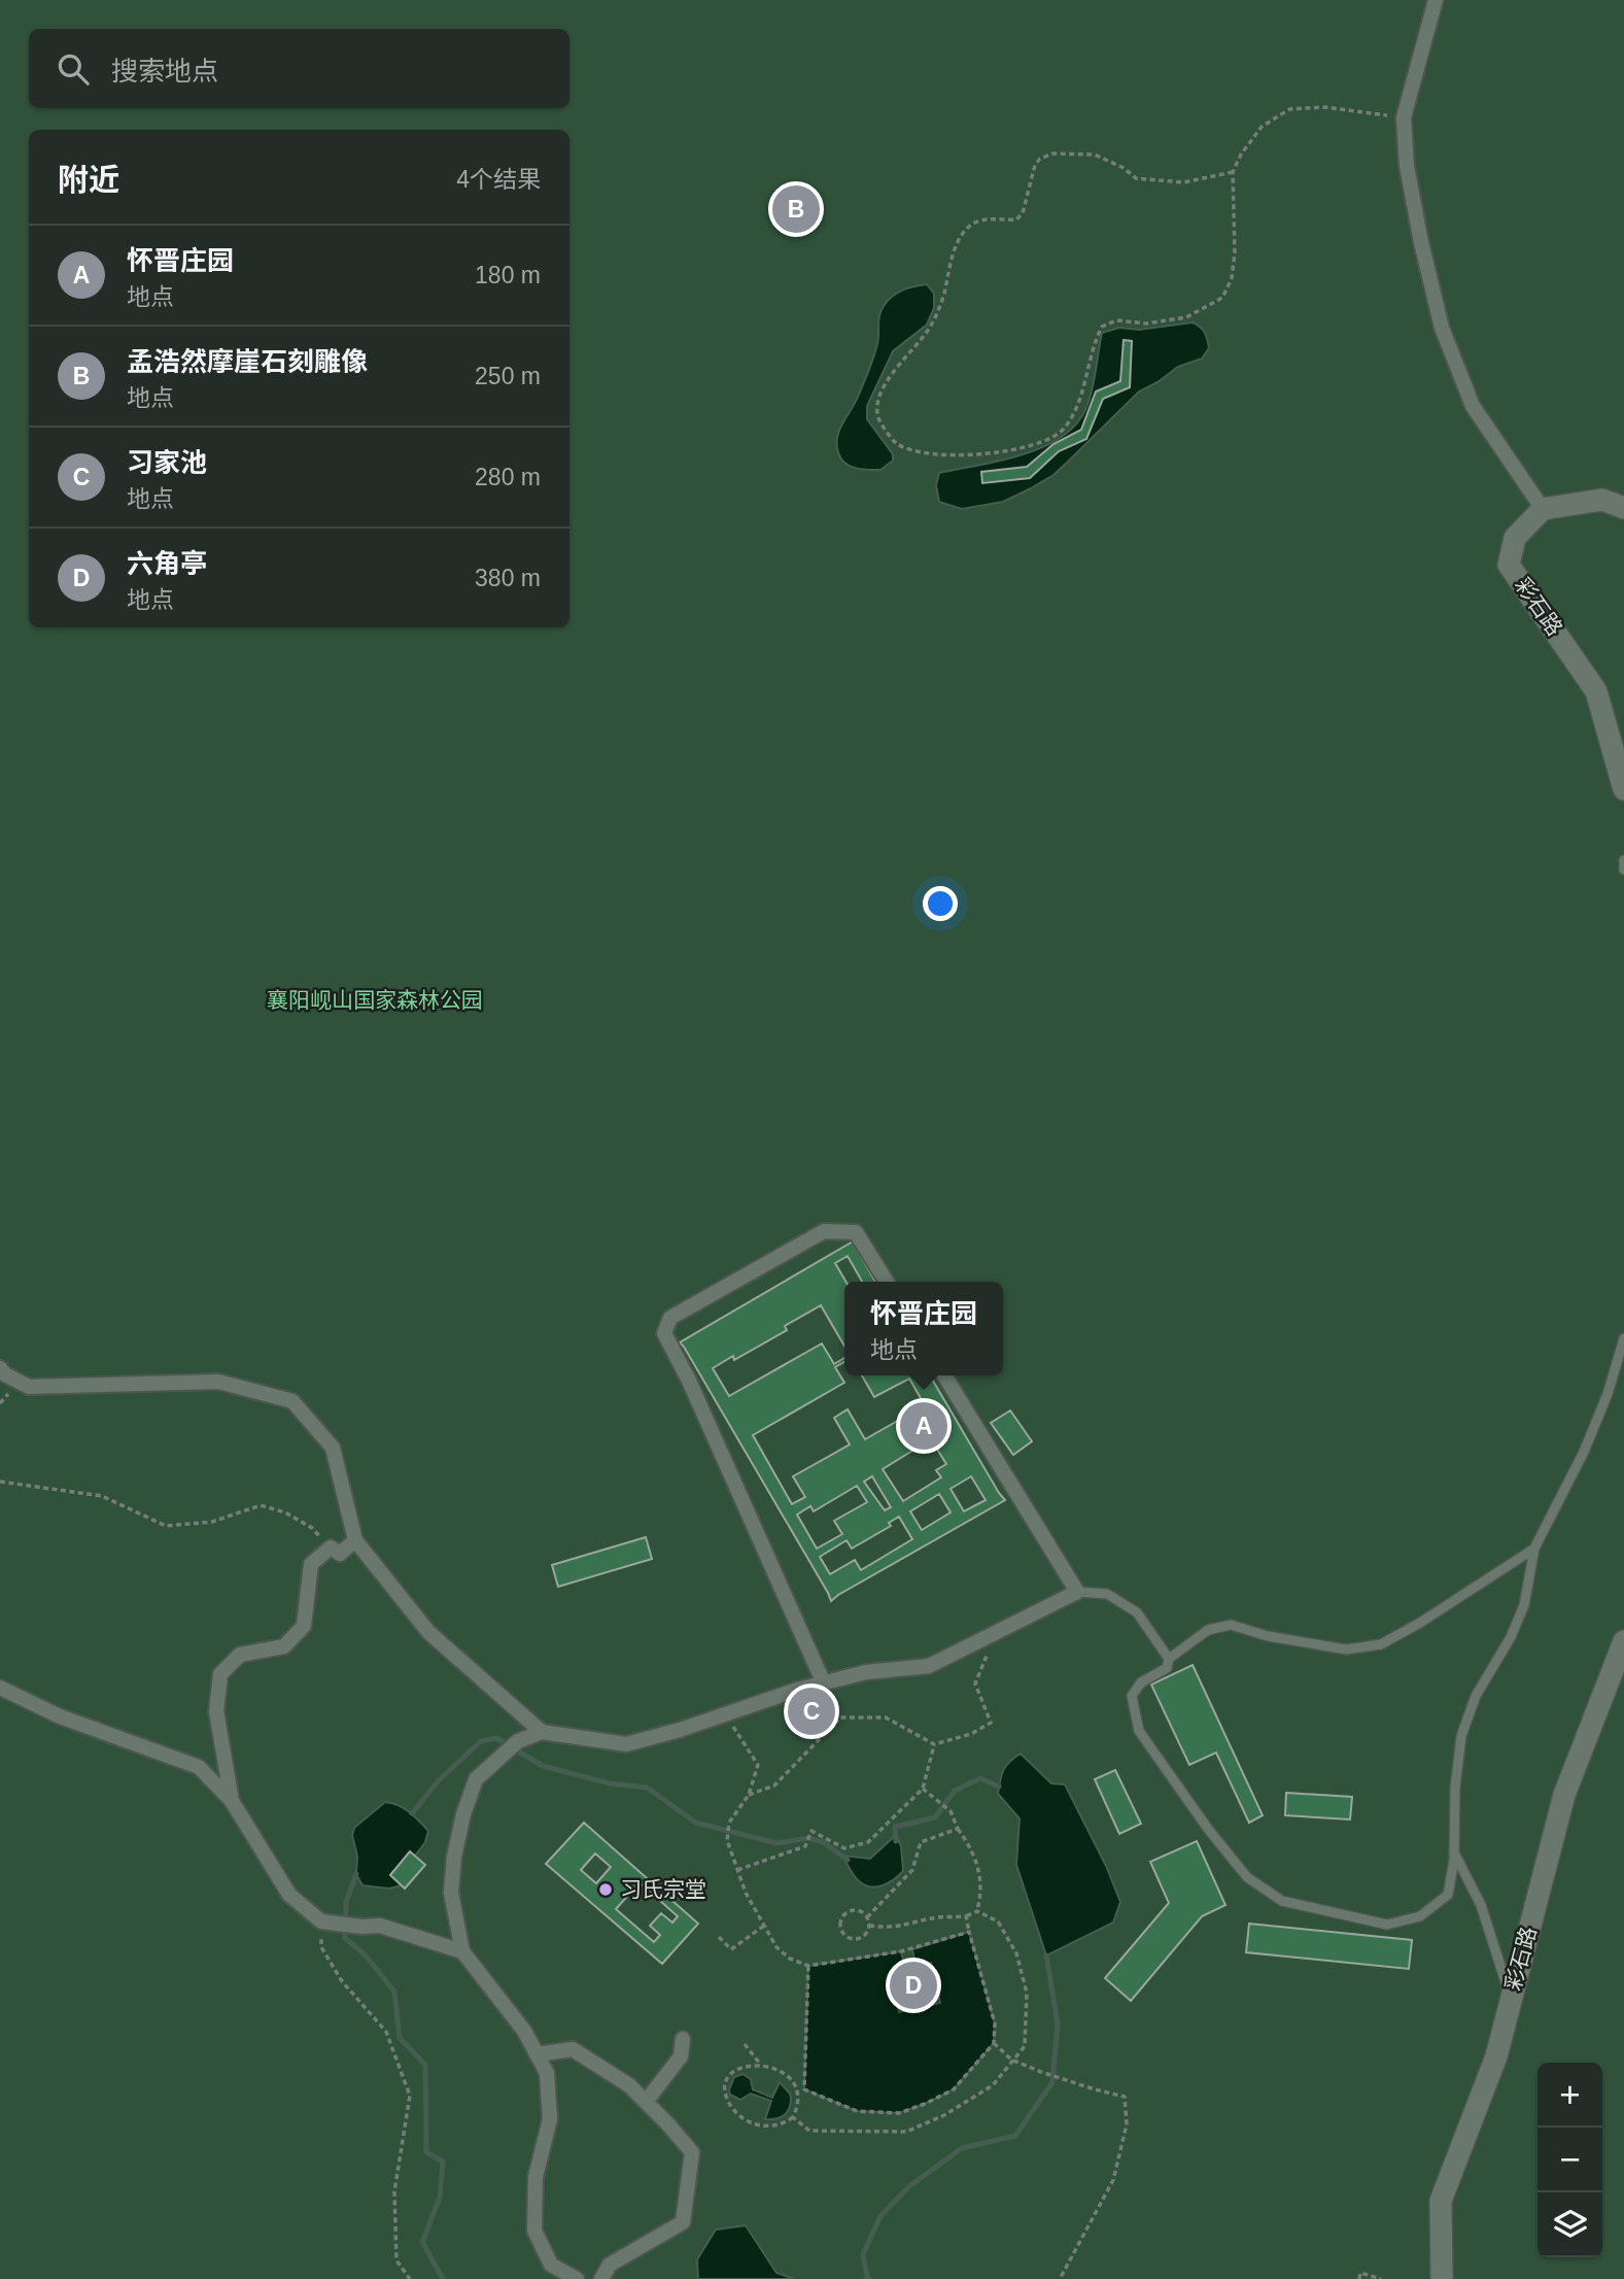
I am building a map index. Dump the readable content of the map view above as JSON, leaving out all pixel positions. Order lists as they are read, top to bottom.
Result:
{
  "streets": {
    "street": ["彩石路"]
  },
  "parks": ["襄阳岘山国家森林公园"],
  "places": ["习氏宗堂"],
  "page": {
    "search": "搜索地点",
    "heading": ["附近", "4个结果"],
    "pins": [
      "B",
      "A",
      "C",
      "D"
    ],
    "list": [
      {
        "mark": "A",
        "name": "怀晋庄园",
        "note": "地点",
        "value": "180 m"
      },
      {
        "mark": "B",
        "name": "孟浩然摩崖石刻雕像",
        "note": "地点",
        "value": "250 m"
      },
      {
        "mark": "C",
        "name": "习家池",
        "note": "地点",
        "value": "280 m"
      },
      {
        "mark": "D",
        "name": "六角亭",
        "note": "地点",
        "value": "380 m"
      }
    ],
    "popup": ["怀晋庄园", "地点"],
    "map_buttons": ["+", "−"]
  }
}
